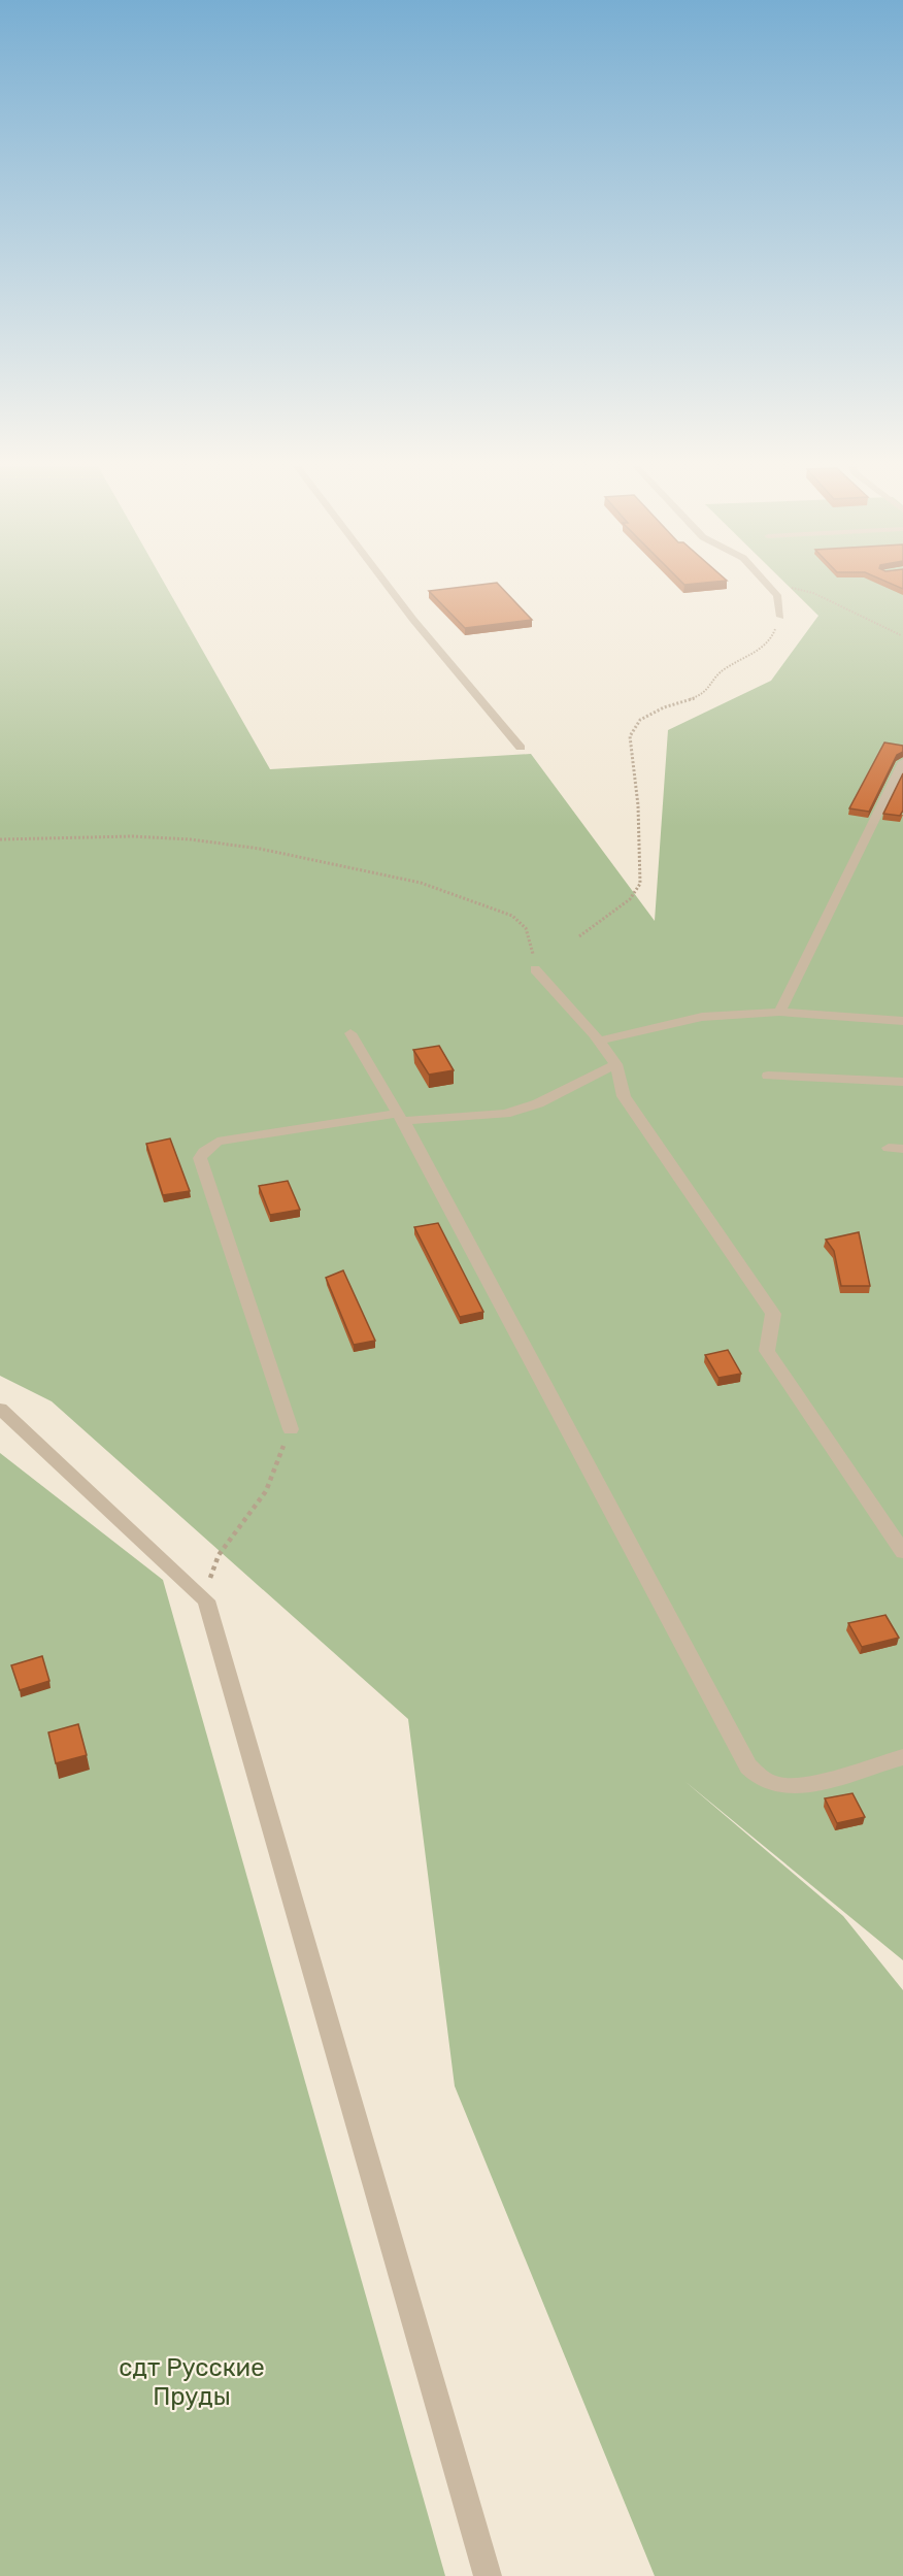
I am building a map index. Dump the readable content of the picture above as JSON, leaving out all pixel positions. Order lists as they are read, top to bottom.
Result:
{
  "parks": ["сдт Русские Пруды"]
}
